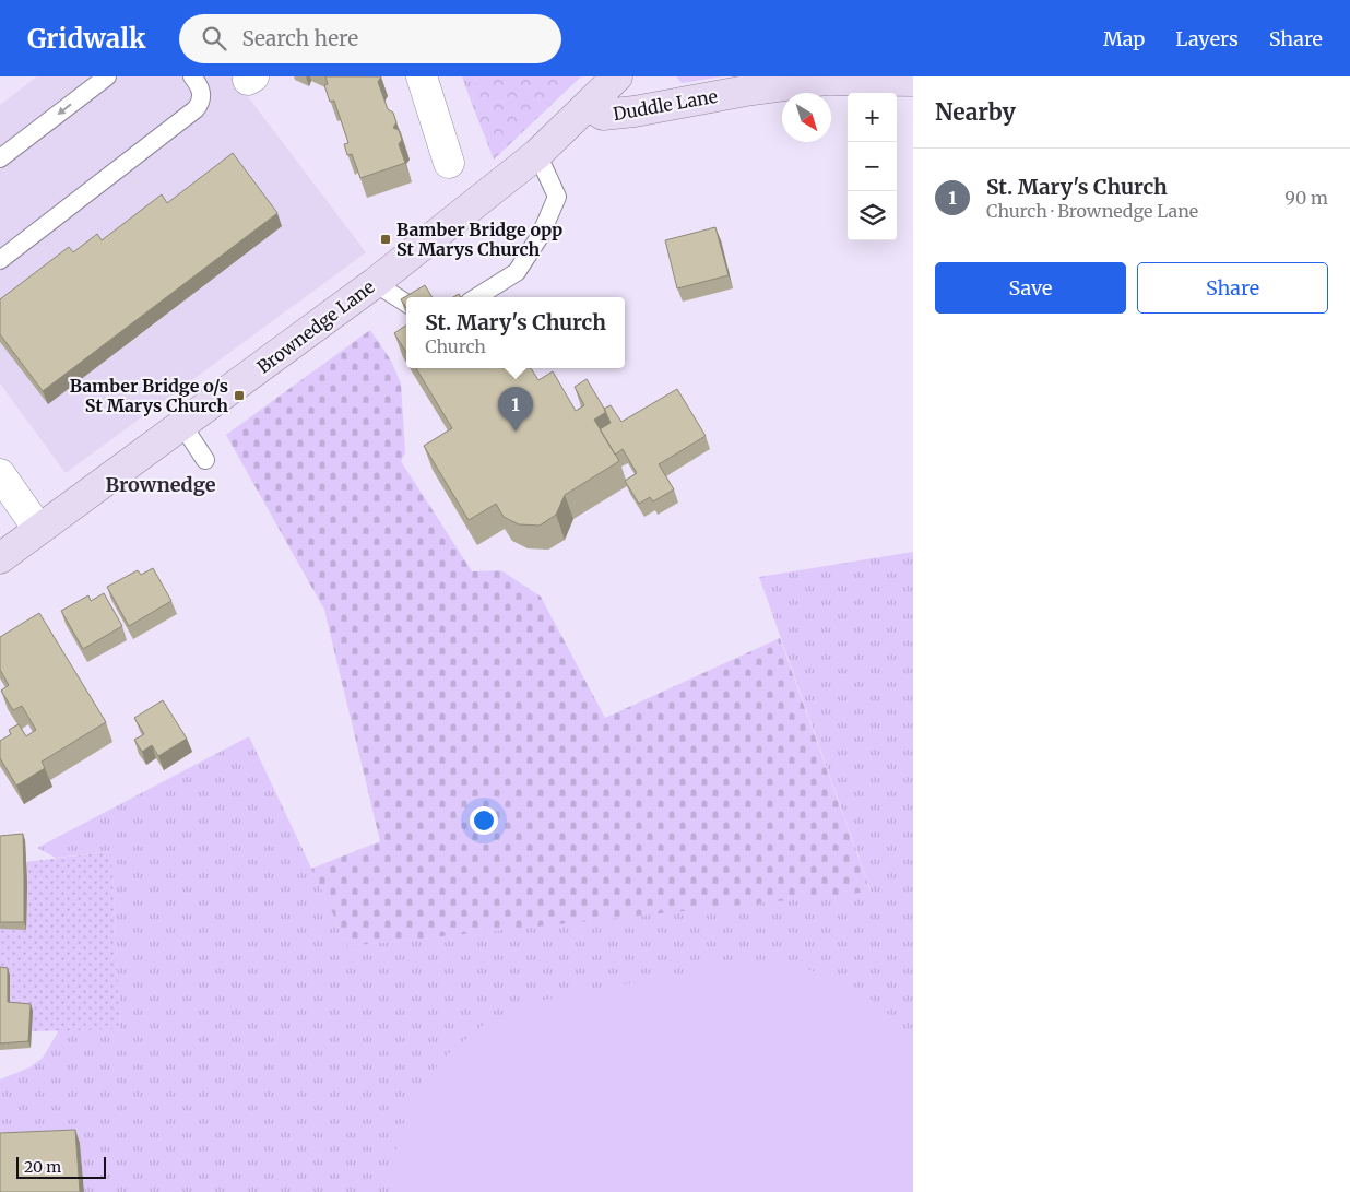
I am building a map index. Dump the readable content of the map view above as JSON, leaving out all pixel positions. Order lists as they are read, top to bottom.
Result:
{
  "streets": {
    "main road": ["Duddle Lane", "Brownedge Lane"]
  },
  "crossings": [
    ["Duddle Lane", "Brownedge Lane"]
  ],
  "districts": ["Brownedge"],
  "places": {
    "transit": ["Bamber Bridge opp St Marys Church", "Bamber Bridge o/s St Marys Church"]
  },
  "scale_bar": "20 m",
  "north": "bottom right",
  "page": {
    "header": "Gridwalk",
    "search": "Search here",
    "nav": ["Map", "Layers", "Share"],
    "heading": "Nearby",
    "map_buttons": ["+", "−"],
    "list": [
      {
        "mark": "1",
        "name": "St. Mary's Church",
        "note": "Church · Brownedge Lane",
        "value": "90 m"
      }
    ],
    "buttons": ["Save", "Share"],
    "popup": ["St. Mary's Church", "Church"],
    "pins": "1",
    "scale": "20 m"
  }
}
